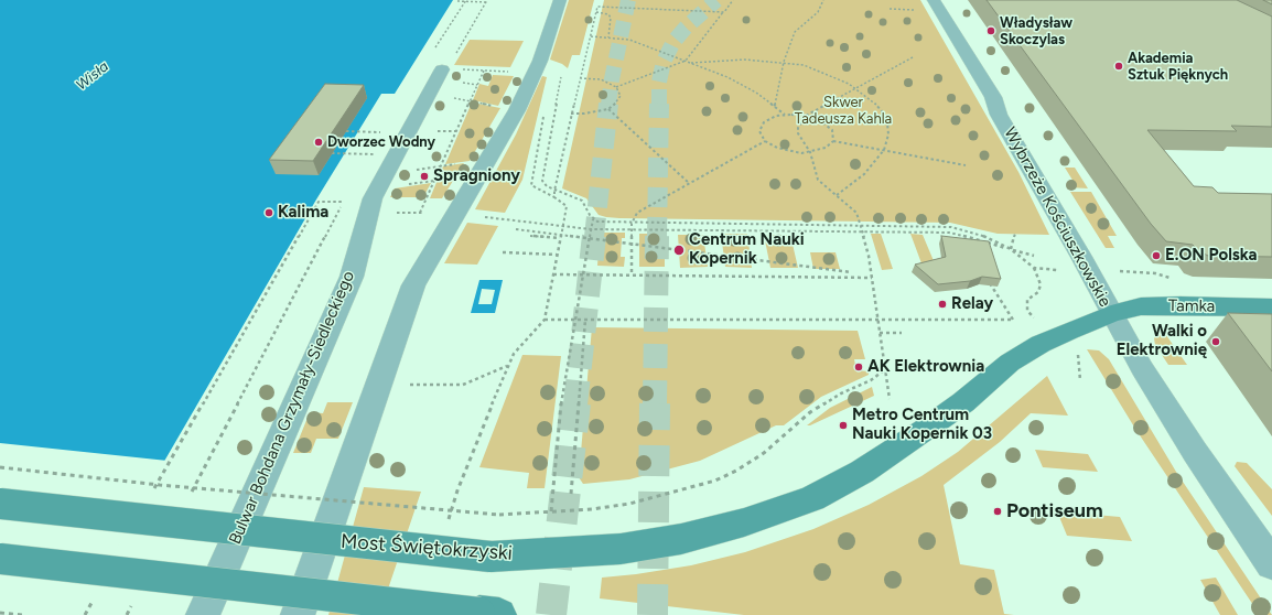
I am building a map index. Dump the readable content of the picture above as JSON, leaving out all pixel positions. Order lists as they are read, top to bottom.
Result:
{
  "streets": {
    "street": [
      "Wybrzeże Kościuszkowskie",
      "Tamka",
      "Bulwar Bohdana Grzymały-Siedleckiego",
      "Most Świętokrzyski"
    ]
  },
  "crossings": [
    ["Wybrzeże Kościuszkowskie", "Tamka"],
    ["Wybrzeże Kościuszkowskie", "Most Świętokrzyski"],
    ["Tamka", "Most Świętokrzyski"]
  ],
  "water": ["Wisła"],
  "parks": ["Skwer Tadeusza Kahla"],
  "places": [
    "Władysław Skoczylas",
    "Akademia Sztuk Pięknych",
    "Dworzec Wodny",
    "Spragniony",
    "Kalima",
    "Centrum Nauki Kopernik",
    "E.ON Polska",
    "Relay",
    "Walki o Elektrownię",
    "AK Elektrownia",
    "Metro Centrum Nauki Kopernik 03",
    "Pontiseum"
  ]
}
